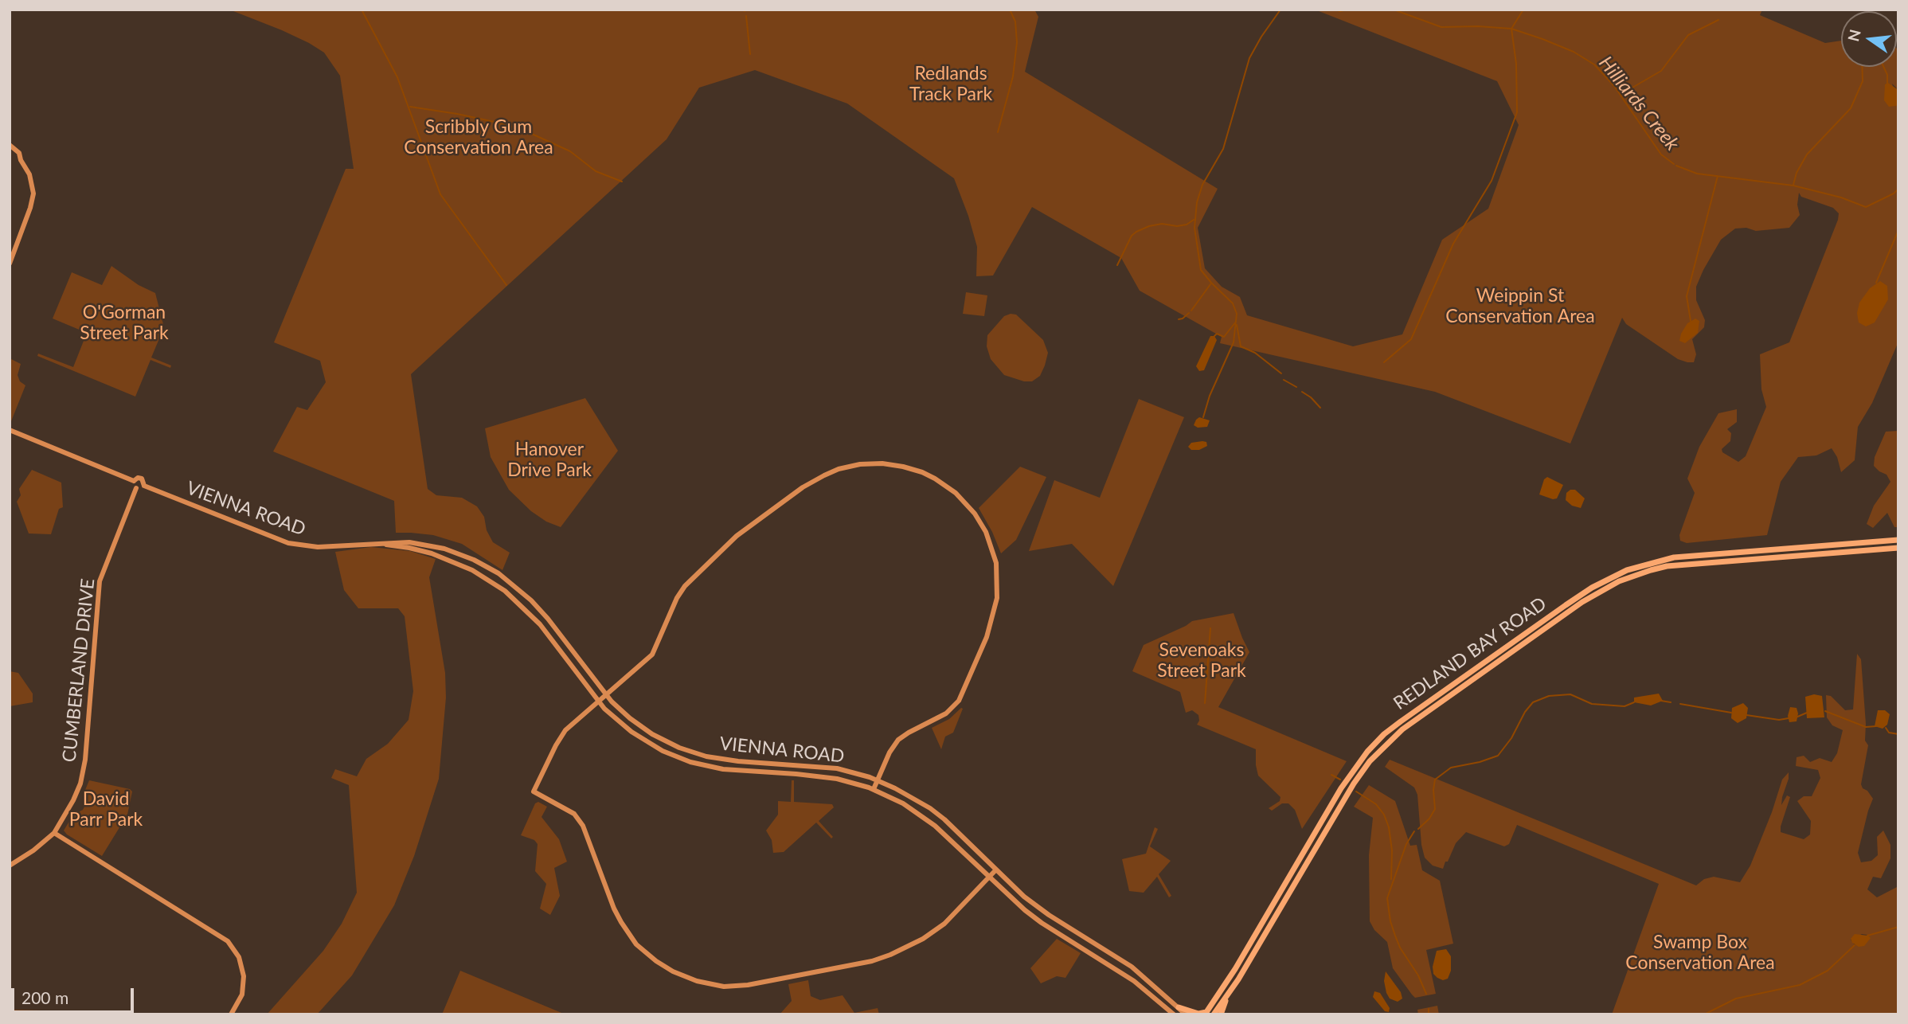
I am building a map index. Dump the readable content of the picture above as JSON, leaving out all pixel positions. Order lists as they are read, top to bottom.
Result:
{
  "streets": {
    "main road": ["REDLAND BAY ROAD"],
    "street": ["VIENNA ROAD", "CUMBERLAND DRIVE"]
  },
  "crossings": [
    ["VIENNA ROAD", "CUMBERLAND DRIVE"]
  ],
  "water": ["Hilliards Creek"],
  "parks": [
    "Redlands Track Park",
    "Scribbly Gum Conservation Area",
    "Weippin St Conservation Area",
    "O'Gorman Street Park",
    "Hanover Drive Park",
    "Sevenoaks Street Park",
    "David Parr Park",
    "Swamp Box Conservation Area"
  ],
  "scale_bar": "200 m",
  "north": "left"
}
